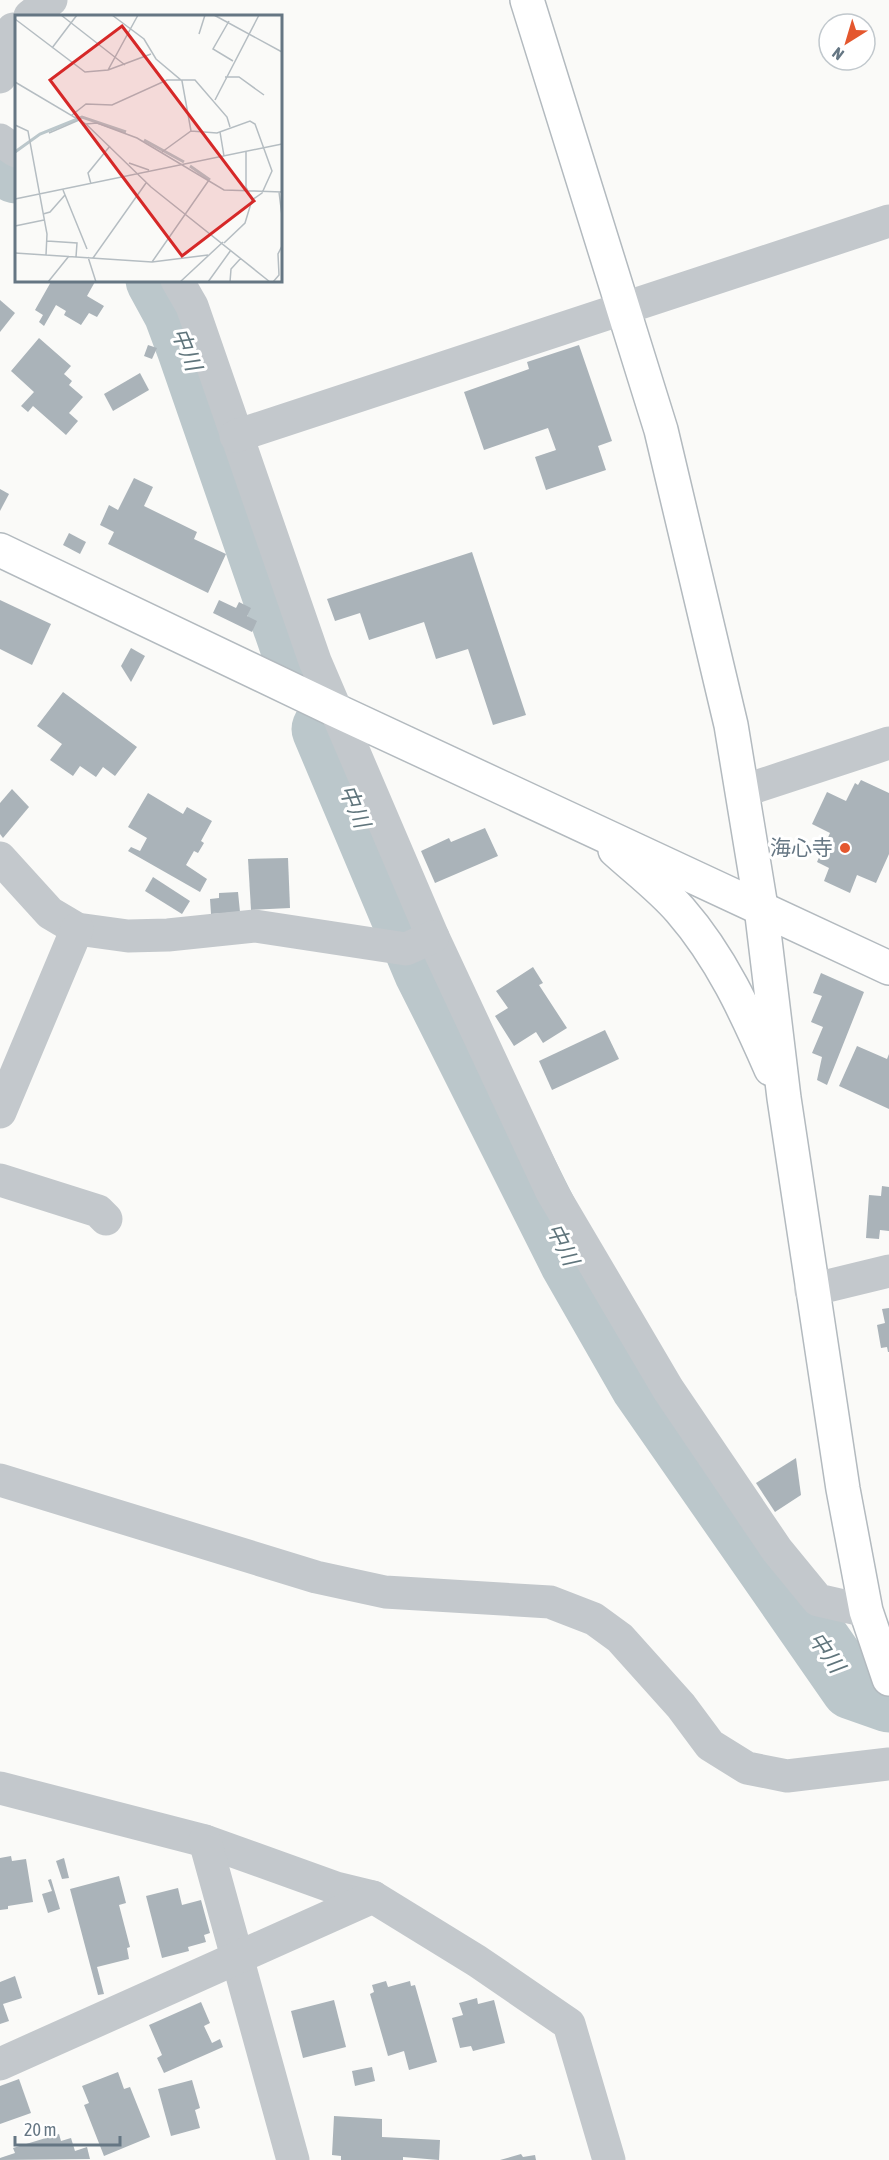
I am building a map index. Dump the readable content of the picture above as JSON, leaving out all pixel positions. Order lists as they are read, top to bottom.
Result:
{
  "water": ["中川"],
  "places": ["海心寺"],
  "scale_bar": "20 m",
  "north": "bottom left"
}
